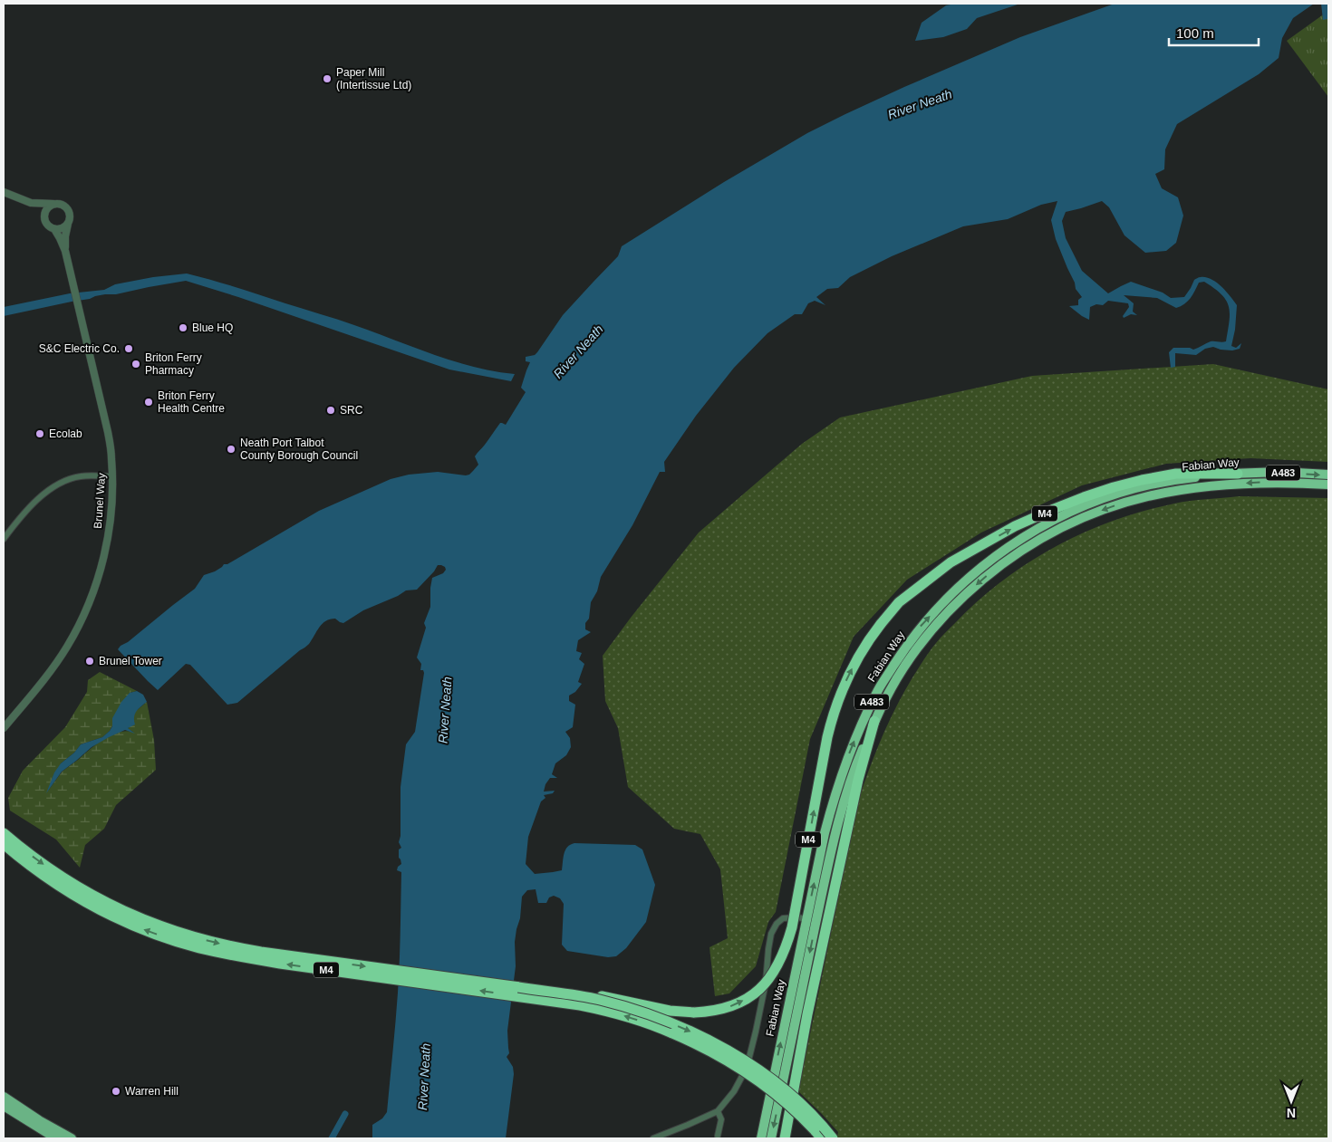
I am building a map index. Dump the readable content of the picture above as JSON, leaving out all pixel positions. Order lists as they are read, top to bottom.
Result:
{
  "streets": {
    "highway": ["Fabian Way", "A483", "M4"],
    "street": ["Brunel Way"]
  },
  "crossings": [
    ["Fabian Way", "M4"]
  ],
  "water": ["River Neath"],
  "places": [
    "Paper Mill (Intertissue Ltd)",
    "Blue HQ",
    "S&C Electric Co.",
    "Briton Ferry Pharmacy",
    "Briton Ferry Health Centre",
    "SRC",
    "Ecolab",
    "Neath Port Talbot County Borough Council",
    "Brunel Tower",
    "Warren Hill"
  ],
  "scale_bar": "100 m",
  "north": "bottom"
}
